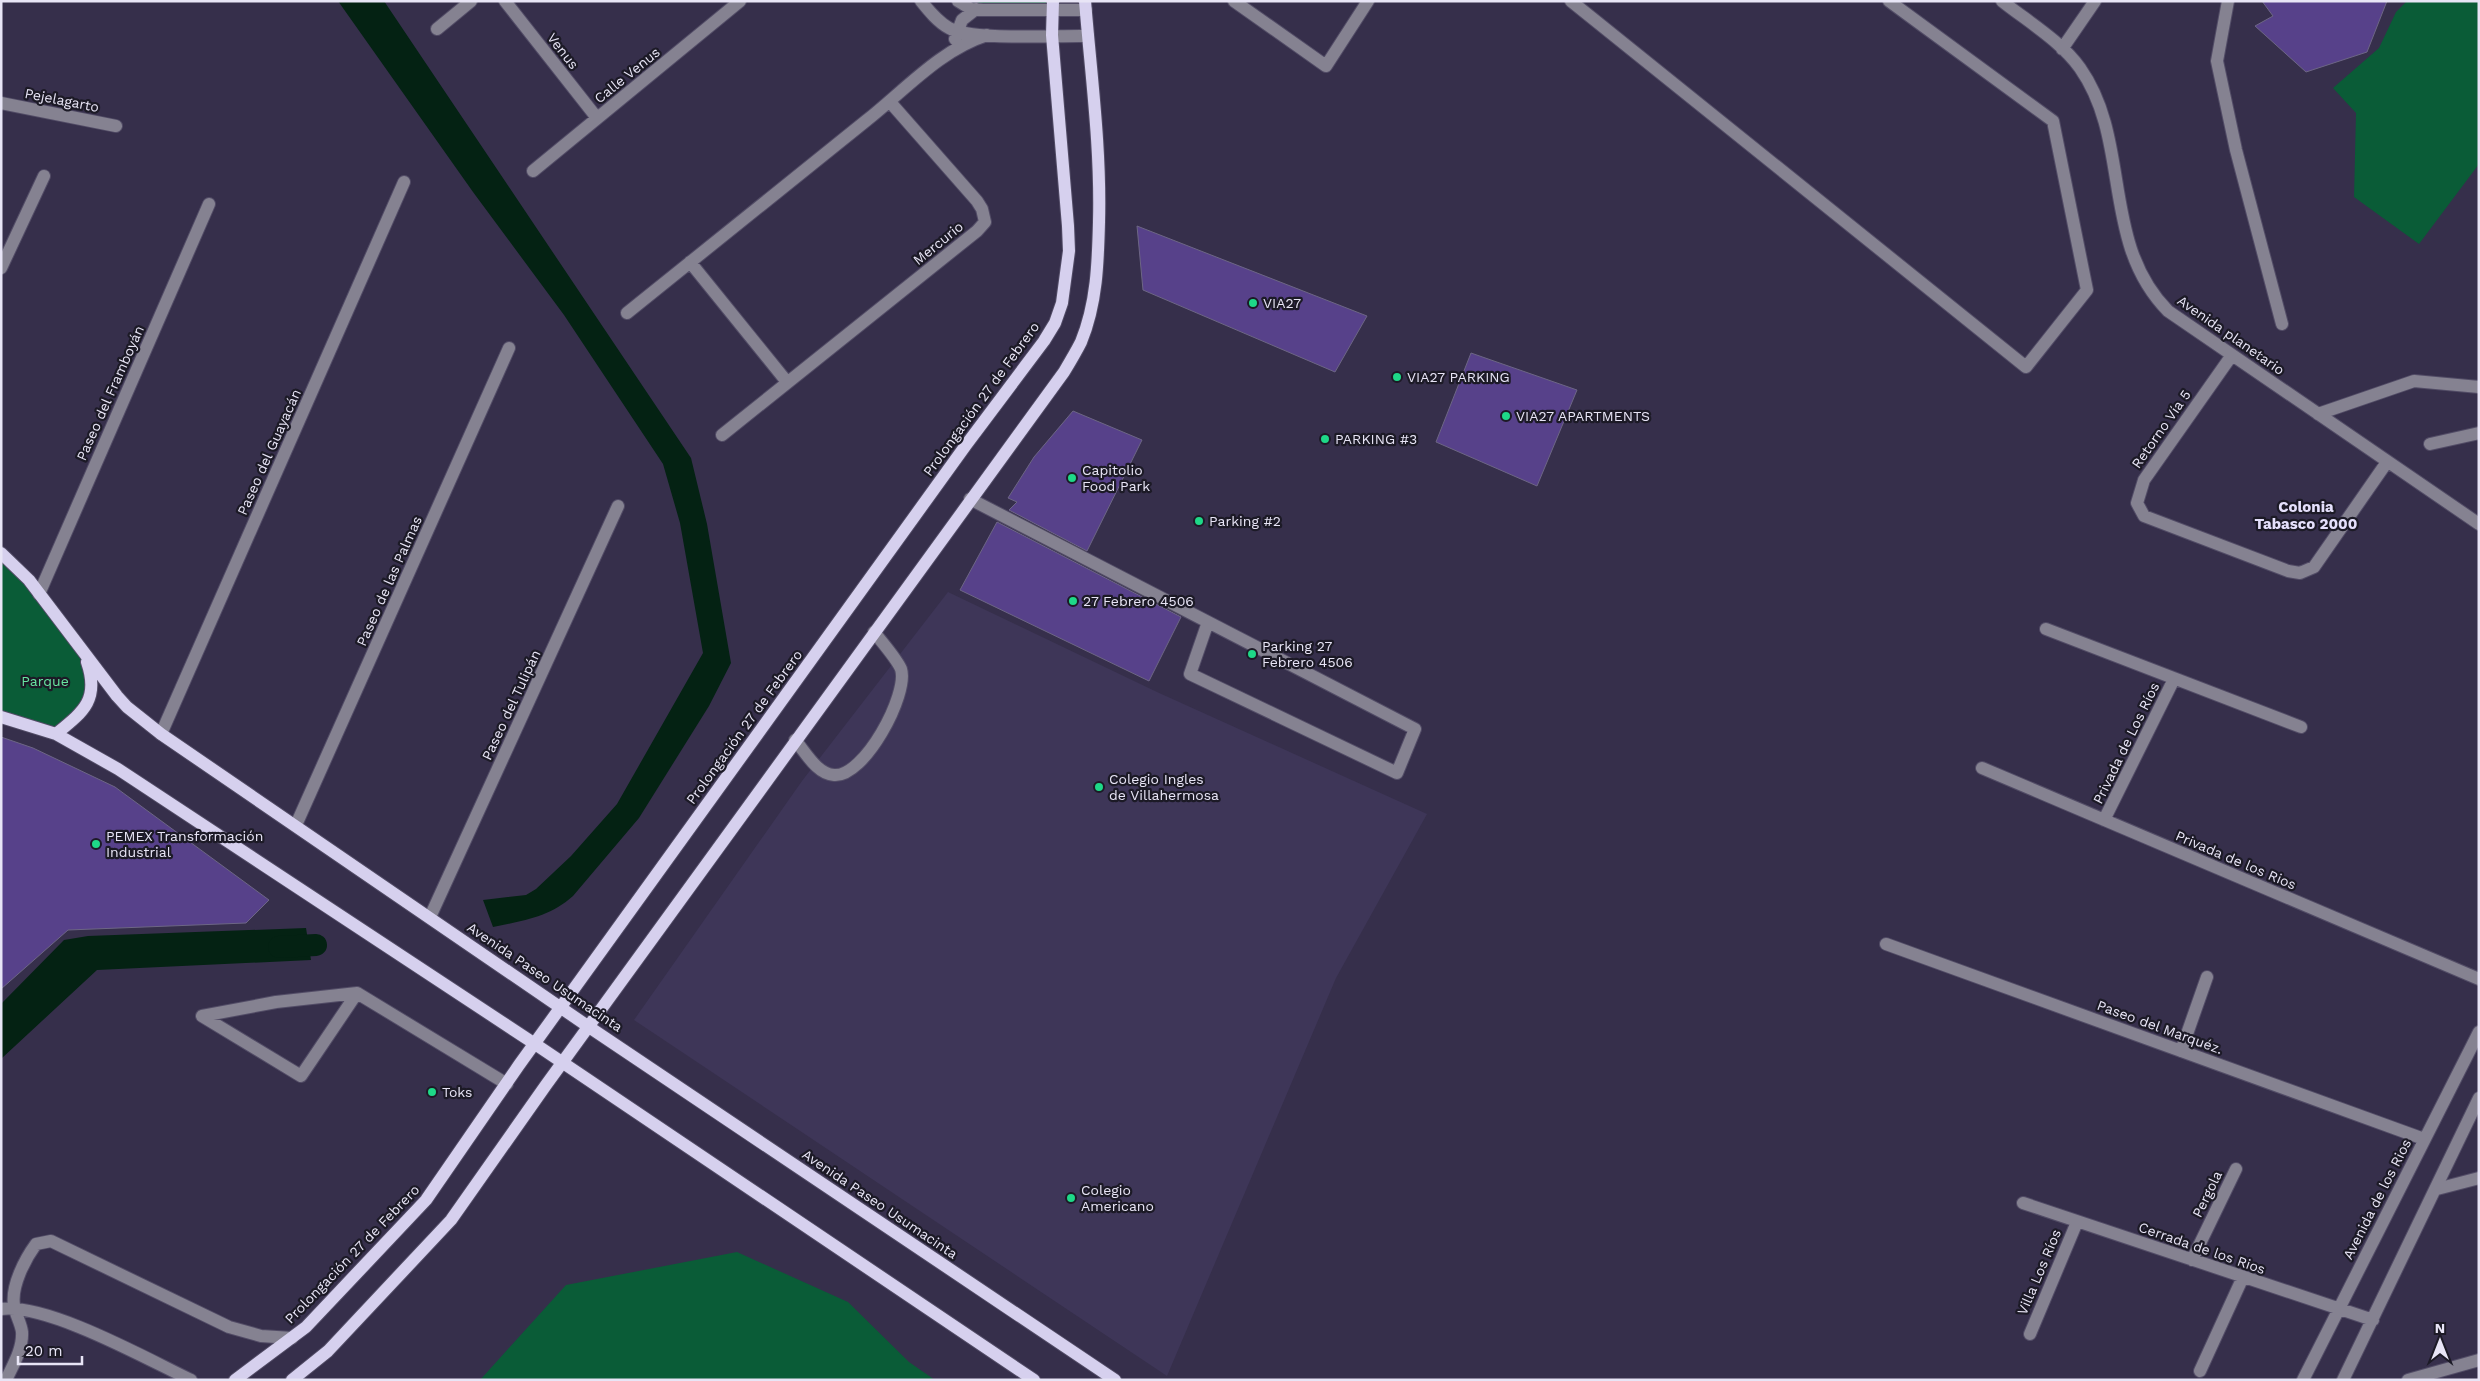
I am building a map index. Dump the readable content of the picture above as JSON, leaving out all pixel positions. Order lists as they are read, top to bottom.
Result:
{
  "streets": {
    "main road": ["Prolongación 27 de Febrero", "Avenida Paseo Usumacinta"],
    "street": [
      "Venus",
      "Calle Venus",
      "Pejelagarto",
      "Mercurio",
      "Avenida planetario",
      "Paseo del Framboyán",
      "Retorno Vía 5",
      "Paseo del Guayacán",
      "Paseo de las Palmas",
      "Paseo del Tulipán",
      "Privada de Los Ríos",
      "Privada de los Rios",
      "Paseo del Marquéz.",
      "Pergola",
      "Avenida de los Rios",
      "Cerrada de los Rios",
      "Villa Los Ríos"
    ]
  },
  "crossings": [
    ["Venus", "Calle Venus"],
    ["Avenida planetario", "Retorno Vía 5"],
    ["Paseo del Framboyán", "Avenida Paseo Usumacinta"],
    ["Prolongación 27 de Febrero", "Avenida Paseo Usumacinta"],
    ["Paseo del Guayacán", "Avenida Paseo Usumacinta"],
    ["Paseo de las Palmas", "Avenida Paseo Usumacinta"],
    ["Paseo del Tulipán", "Avenida Paseo Usumacinta"],
    ["Privada de Los Ríos", "Privada de los Rios"],
    ["Paseo del Marquéz.", "Avenida de los Rios"],
    ["Pergola", "Cerrada de los Rios"],
    ["Avenida de los Rios", "Cerrada de los Rios"],
    ["Cerrada de los Rios", "Villa Los Ríos"]
  ],
  "districts": ["Colonia Tabasco 2000"],
  "parks": ["Parque"],
  "places": [
    "VIA27",
    "VIA27 PARKING",
    "VIA27 APARTMENTS",
    "PARKING #3",
    "Capitolio Food Park",
    "Parking #2",
    "27 Febrero 4506",
    "Parking 27 Febrero 4506",
    "Colegio Ingles de Villahermosa",
    "PEMEX Transformación Industrial",
    "Toks",
    "Colegio Americano"
  ],
  "scale_bar": "20 m",
  "north": "top"
}
